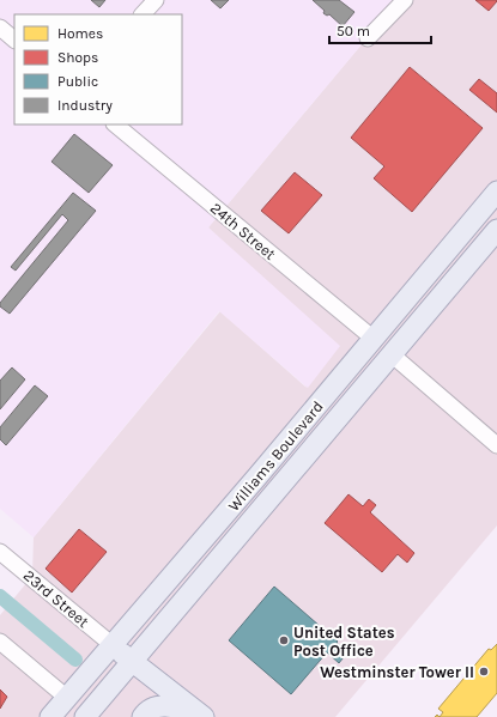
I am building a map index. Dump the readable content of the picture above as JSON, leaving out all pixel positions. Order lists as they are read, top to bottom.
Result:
{
  "streets": {
    "main road": ["Williams Boulevard"],
    "street": ["24th Street", "23rd Street"]
  },
  "crossings": [
    ["24th Street", "Williams Boulevard"],
    ["Williams Boulevard", "23rd Street"]
  ],
  "places": ["United States Post Office", "Westminster Tower II"],
  "legend": [
    "Homes",
    "Shops",
    "Public",
    "Industry"
  ],
  "scale_bar": "50 m"
}
